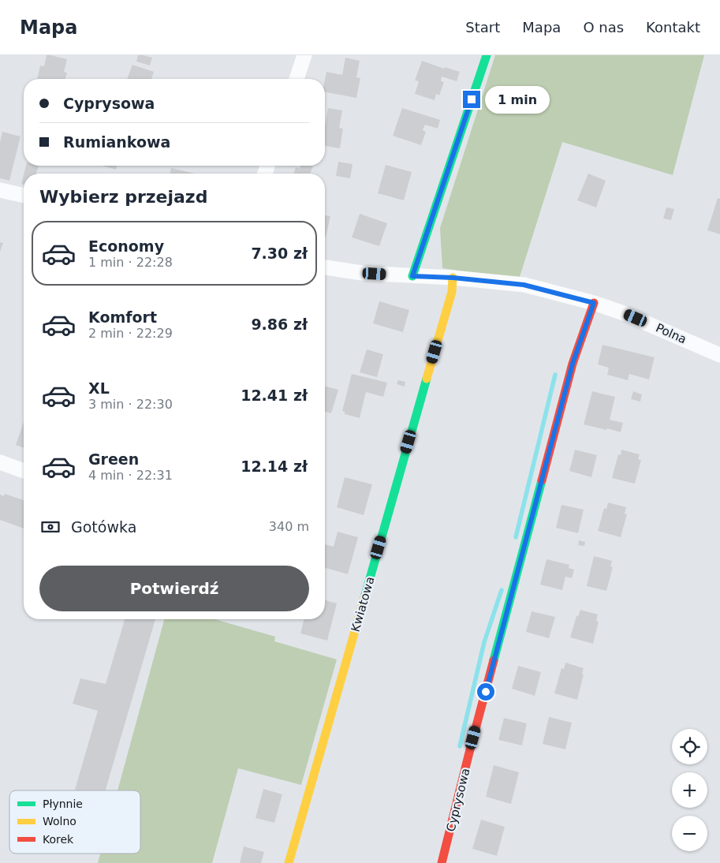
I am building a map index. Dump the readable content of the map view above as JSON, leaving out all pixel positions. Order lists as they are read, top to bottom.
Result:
{
  "streets": {
    "street": ["Polna", "Kwiatowa", "Cyprysowa"]
  },
  "crossings": [
    ["Polna", "Kwiatowa"],
    ["Polna", "Cyprysowa"]
  ],
  "legend": ["Płynnie", "Wolno", "Korek"],
  "page": {
    "header": "Mapa",
    "nav": [
      "Start",
      "Mapa",
      "O nas",
      "Kontakt"
    ],
    "banner": ["Cyprysowa", "Rumiankowa"],
    "bubble": "1 min",
    "heading": "Wybierz przejazd",
    "list": [
      {
        "name": "Economy",
        "note": "1 min · 22:28",
        "value": "7.30 zł"
      },
      {
        "name": "Komfort",
        "note": "2 min · 22:29",
        "value": "9.86 zł"
      },
      {
        "name": "XL",
        "note": "3 min · 22:30",
        "value": "12.41 zł"
      },
      {
        "name": "Green",
        "note": "4 min · 22:31",
        "value": "12.14 zł"
      }
    ],
    "pay": ["Gotówka", "340 m"],
    "buttons": "Potwierdź",
    "map_buttons": ["+", "−"]
  }
}
